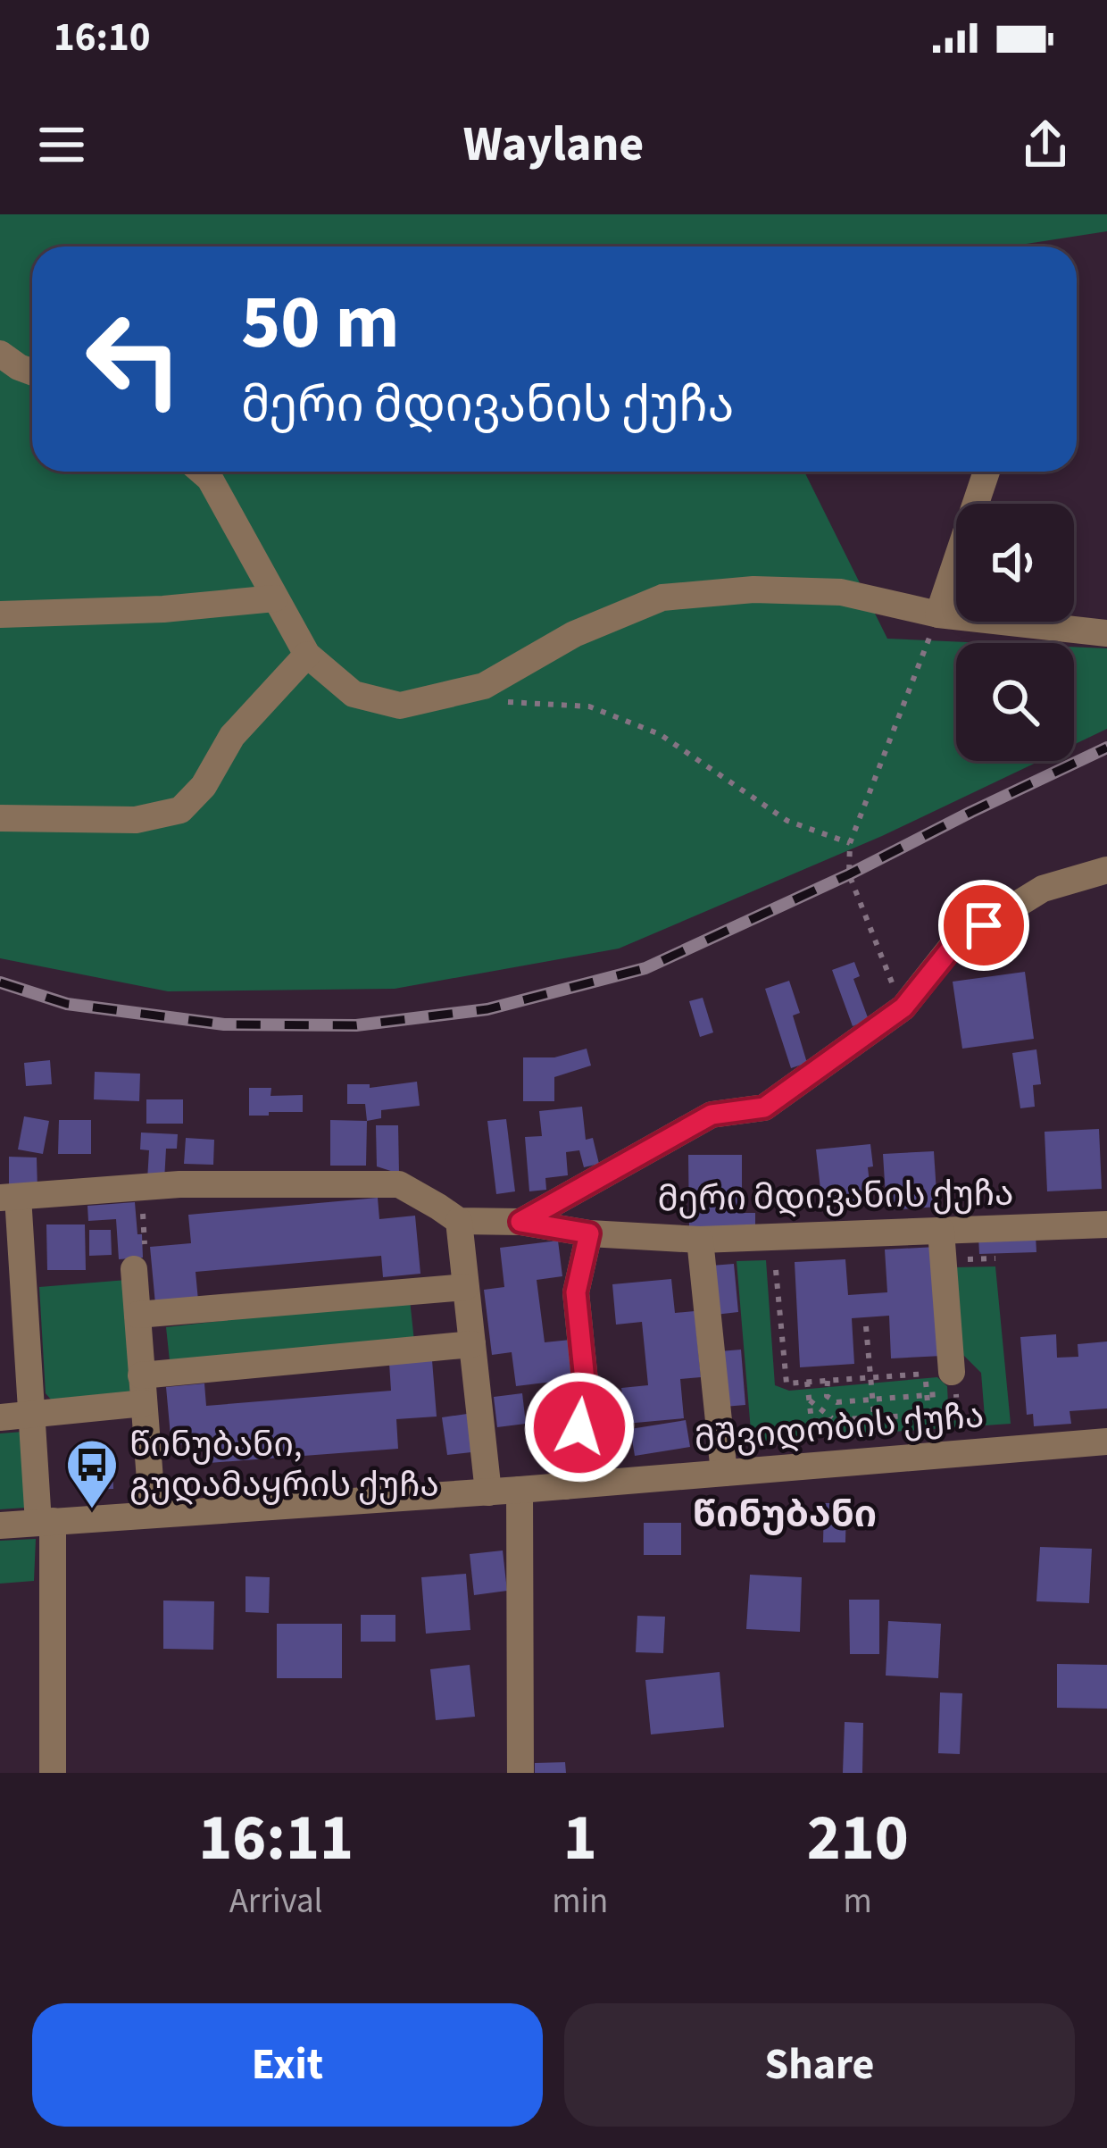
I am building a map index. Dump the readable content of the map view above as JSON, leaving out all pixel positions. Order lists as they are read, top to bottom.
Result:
{
  "streets": {
    "street": ["მერი მდივანის ქუჩა", "მშვიდობის ქუჩა"]
  },
  "districts": ["წინუბანი"],
  "places": {
    "bus stop": ["წინუბანი, გუდამაყრის ქუჩა"]
  },
  "page": {
    "status": "16:10",
    "header": "Waylane",
    "turn": ["50 m", "მერი მდივანის ქუჩა"],
    "eta": [
      "16:11",
      "Arrival",
      "1",
      "min",
      "210",
      "m"
    ],
    "buttons": ["Exit", "Share"]
  }
}
